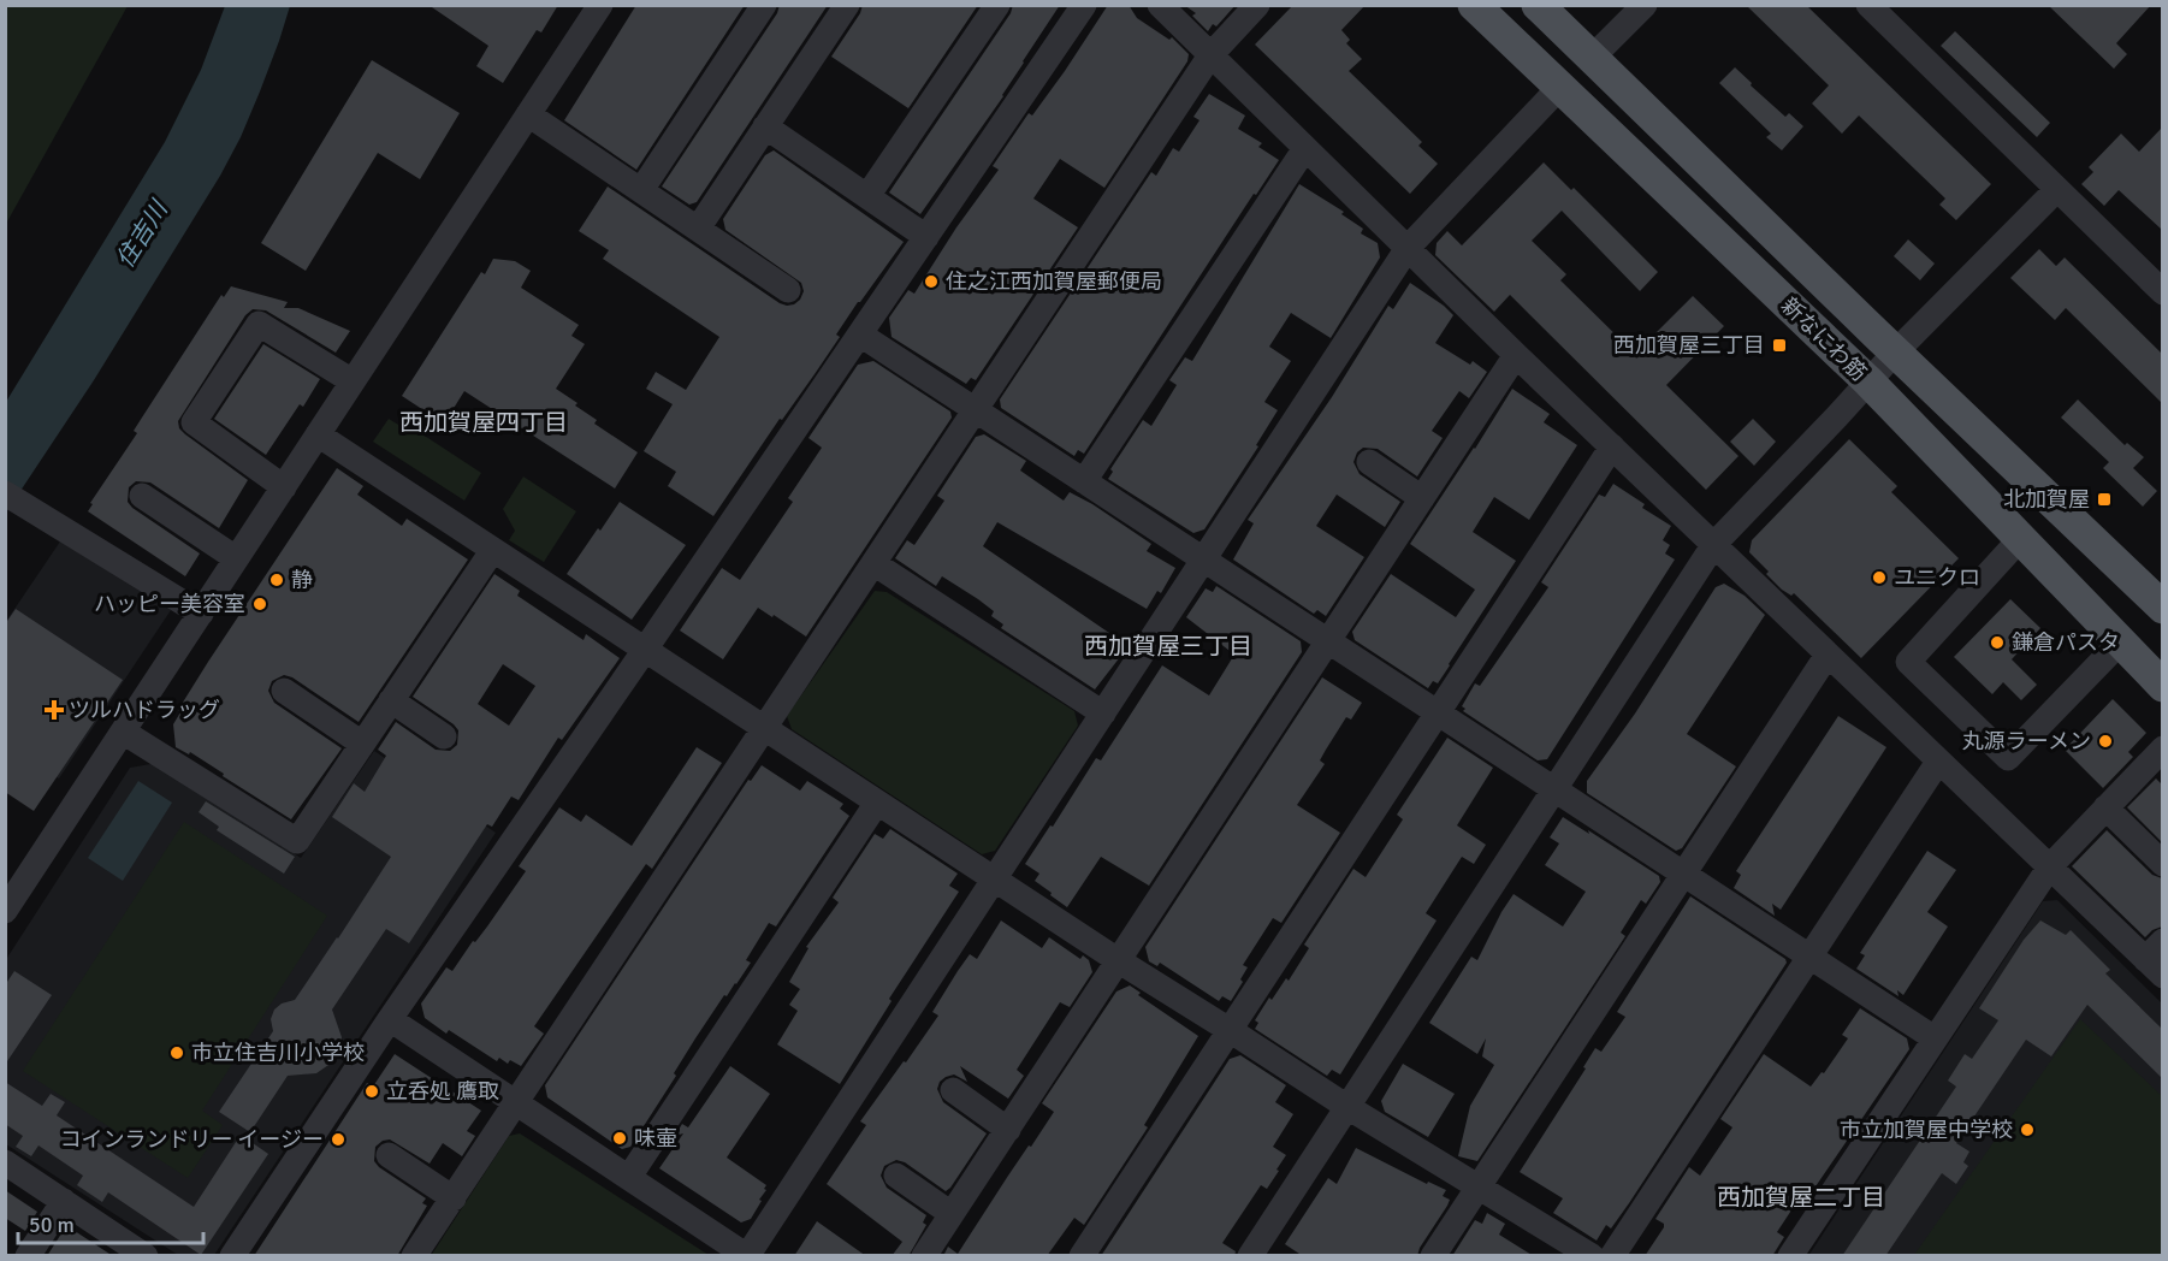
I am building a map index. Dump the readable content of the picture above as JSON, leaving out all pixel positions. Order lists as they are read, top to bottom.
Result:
{
  "streets": {
    "main road": ["新なにわ筋"]
  },
  "districts": ["西加賀屋四丁目", "西加賀屋三丁目", "西加賀屋二丁目"],
  "water": ["住吉川"],
  "places": {
    "other": [
      "住之江西加賀屋郵便局",
      "ユニクロ",
      "静",
      "ハッピー美容室",
      "鎌倉パスタ",
      "丸源ラーメン",
      "市立住吉川小学校",
      "立呑処 鷹取",
      "市立加賀屋中学校",
      "味壷",
      "コインランドリー イージー"
    ],
    "transit": ["西加賀屋三丁目", "北加賀屋"],
    "health": ["ツルハドラッグ"]
  },
  "scale_bar": "50 m"
}
